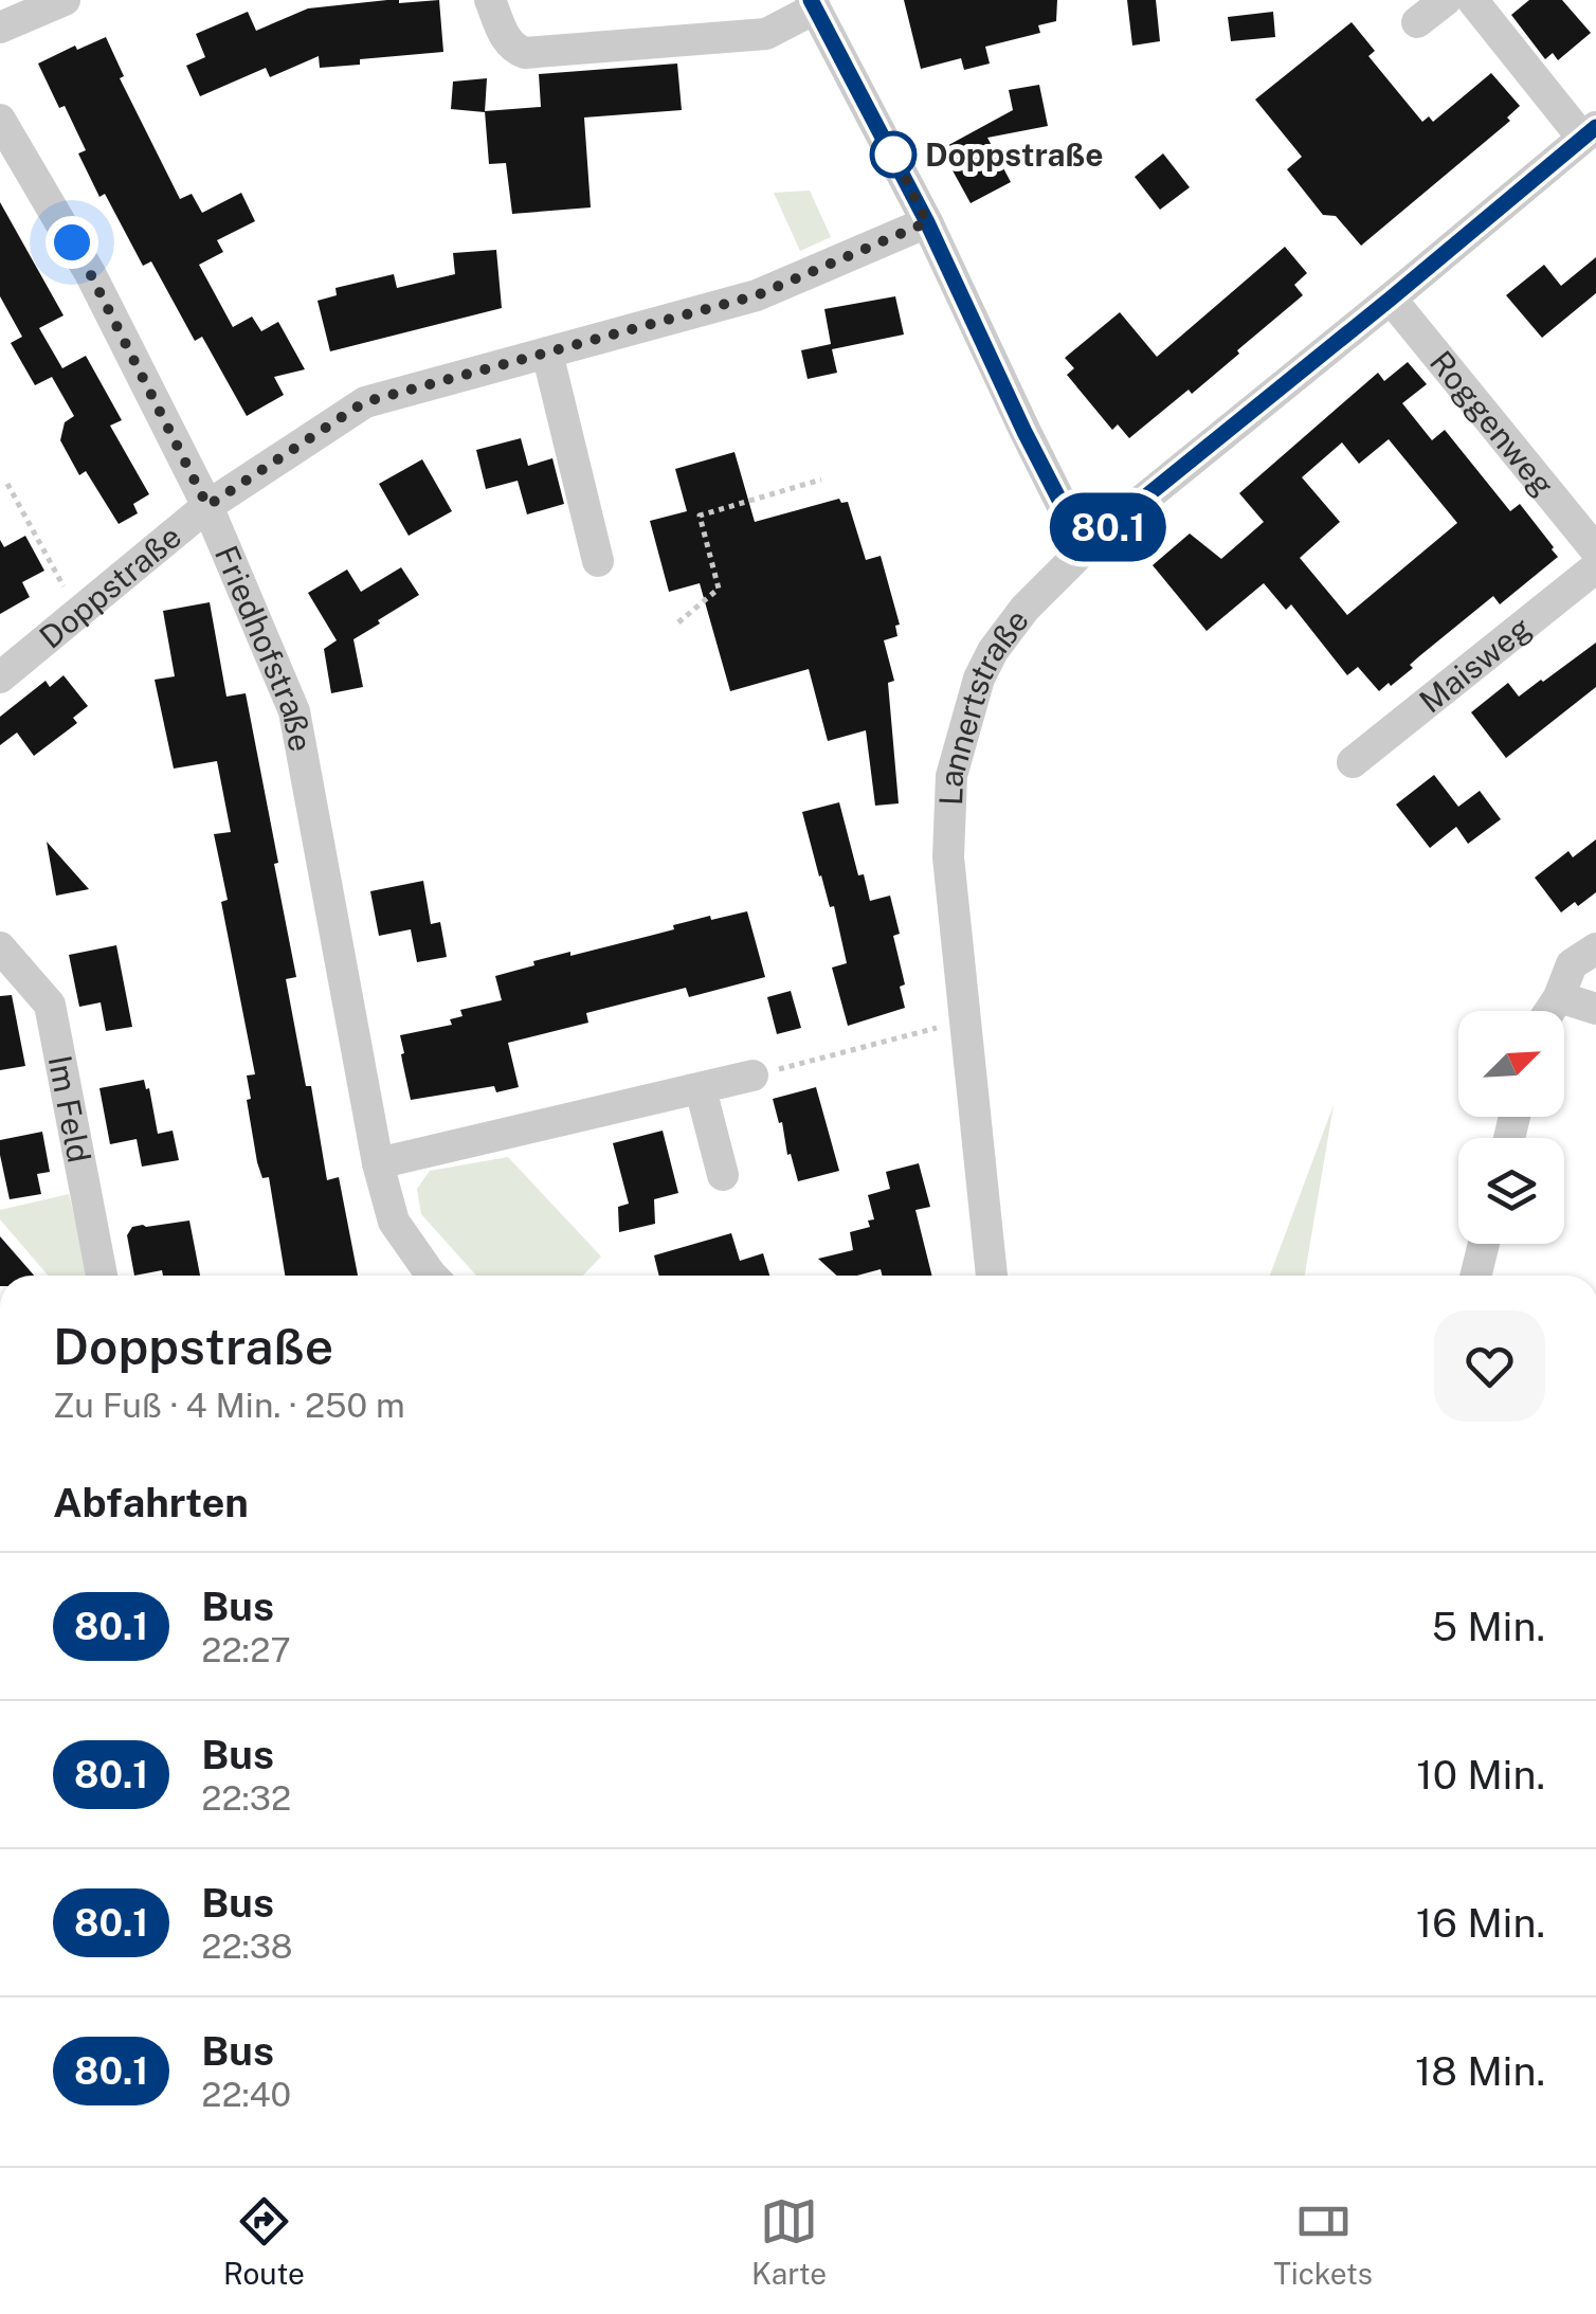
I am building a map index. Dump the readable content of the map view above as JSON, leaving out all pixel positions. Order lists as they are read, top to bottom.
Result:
{
  "streets": {
    "street": [
      "Roggenweg",
      "Doppstraße",
      "Friedhofstraße",
      "Maisweg",
      "Lannertstraße",
      "Im Feld"
    ]
  },
  "crossings": [
    ["Roggenweg", "Lannertstraße"],
    ["Doppstraße", "Friedhofstraße"]
  ],
  "places": ["Doppstraße"],
  "lines": ["bus line 80.1"],
  "north": "top right",
  "page": {
    "on_map": "80.1",
    "heading": [
      ["Doppstraße", "Zu Fuß · 4 Min. · 250 m"],
      "Abfahrten"
    ],
    "list": [
      {
        "mark": "80.1",
        "name": "Bus",
        "note": "22:27",
        "value": "5 Min."
      },
      {
        "mark": "80.1",
        "name": "Bus",
        "note": "22:32",
        "value": "10 Min."
      },
      {
        "mark": "80.1",
        "name": "Bus",
        "note": "22:38",
        "value": "16 Min."
      },
      {
        "mark": "80.1",
        "name": "Bus",
        "note": "22:40",
        "value": "18 Min."
      }
    ],
    "tabs": ["Route", "Karte", "Tickets"]
  }
}
